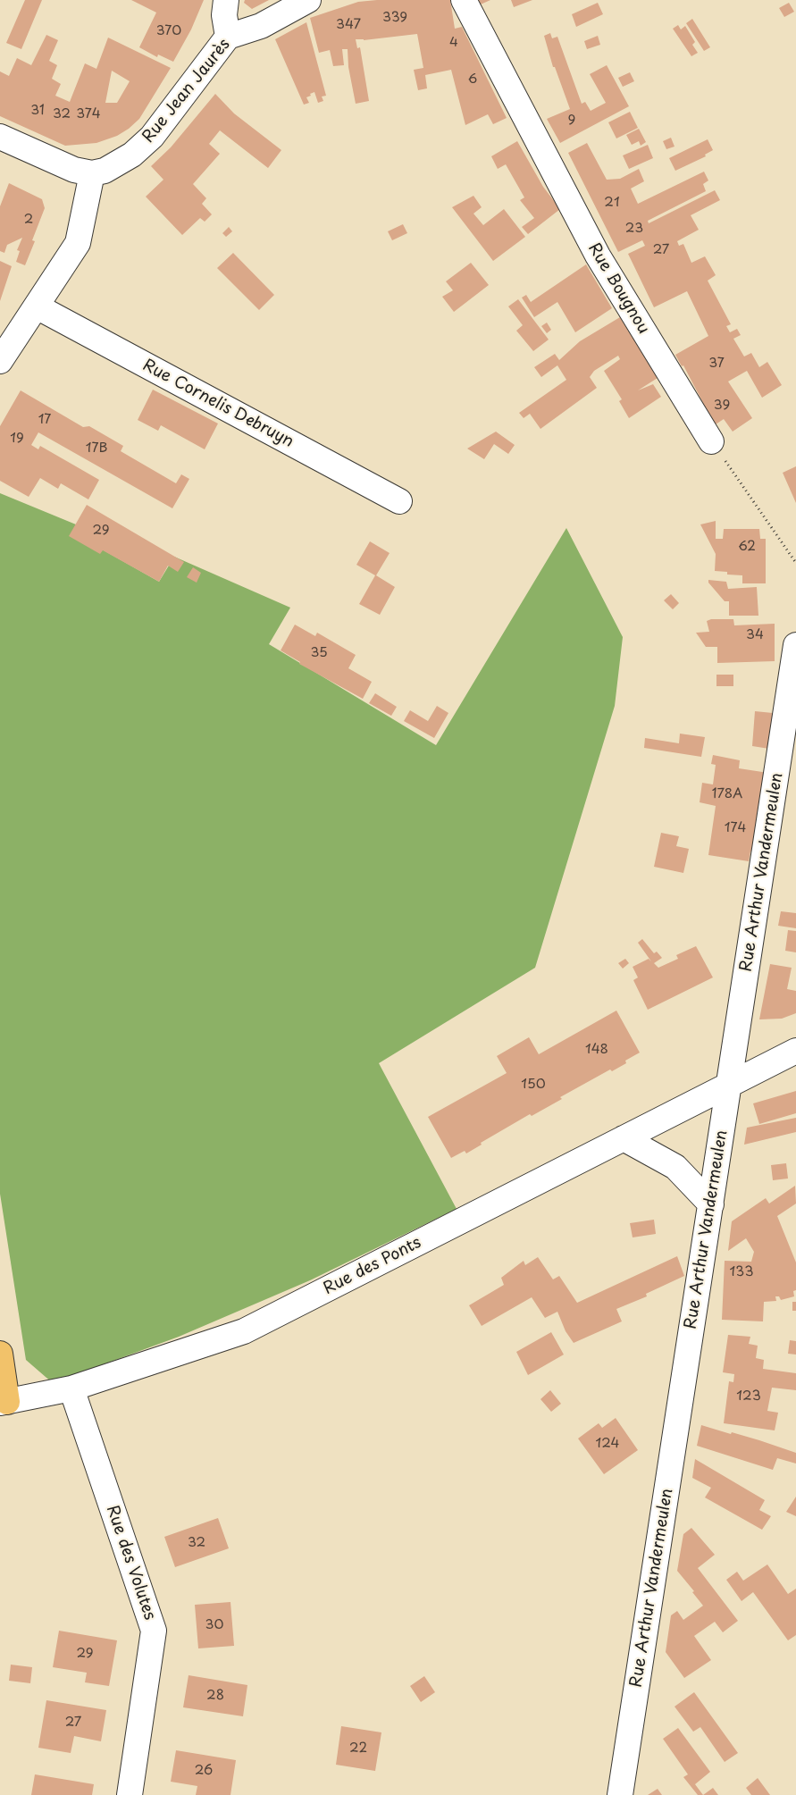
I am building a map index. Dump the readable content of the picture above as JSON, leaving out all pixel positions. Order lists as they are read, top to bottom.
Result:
{
  "streets": {
    "street": [
      "Rue Jean Jaurès",
      "Rue Bougnou",
      "Rue Cornelis Debruyn",
      "Rue Arthur Vandermeulen",
      "Rue des Ponts",
      "Rue des Volutes"
    ]
  },
  "crossings": [
    ["Rue Arthur Vandermeulen", "Rue des Ponts"],
    ["Rue des Ponts", "Rue des Volutes"]
  ],
  "house_numbers": [
    "339",
    "347",
    "370",
    "4",
    "6",
    "31",
    "32",
    "374",
    "9",
    "21",
    "2",
    "23",
    "27",
    "37",
    "39",
    "17",
    "19",
    "17B",
    "29",
    "62",
    "34",
    "35",
    "178A",
    "174",
    "148",
    "150",
    "133",
    "123",
    "124",
    "32",
    "30",
    "29",
    "28",
    "27",
    "22",
    "26"
  ]
}
